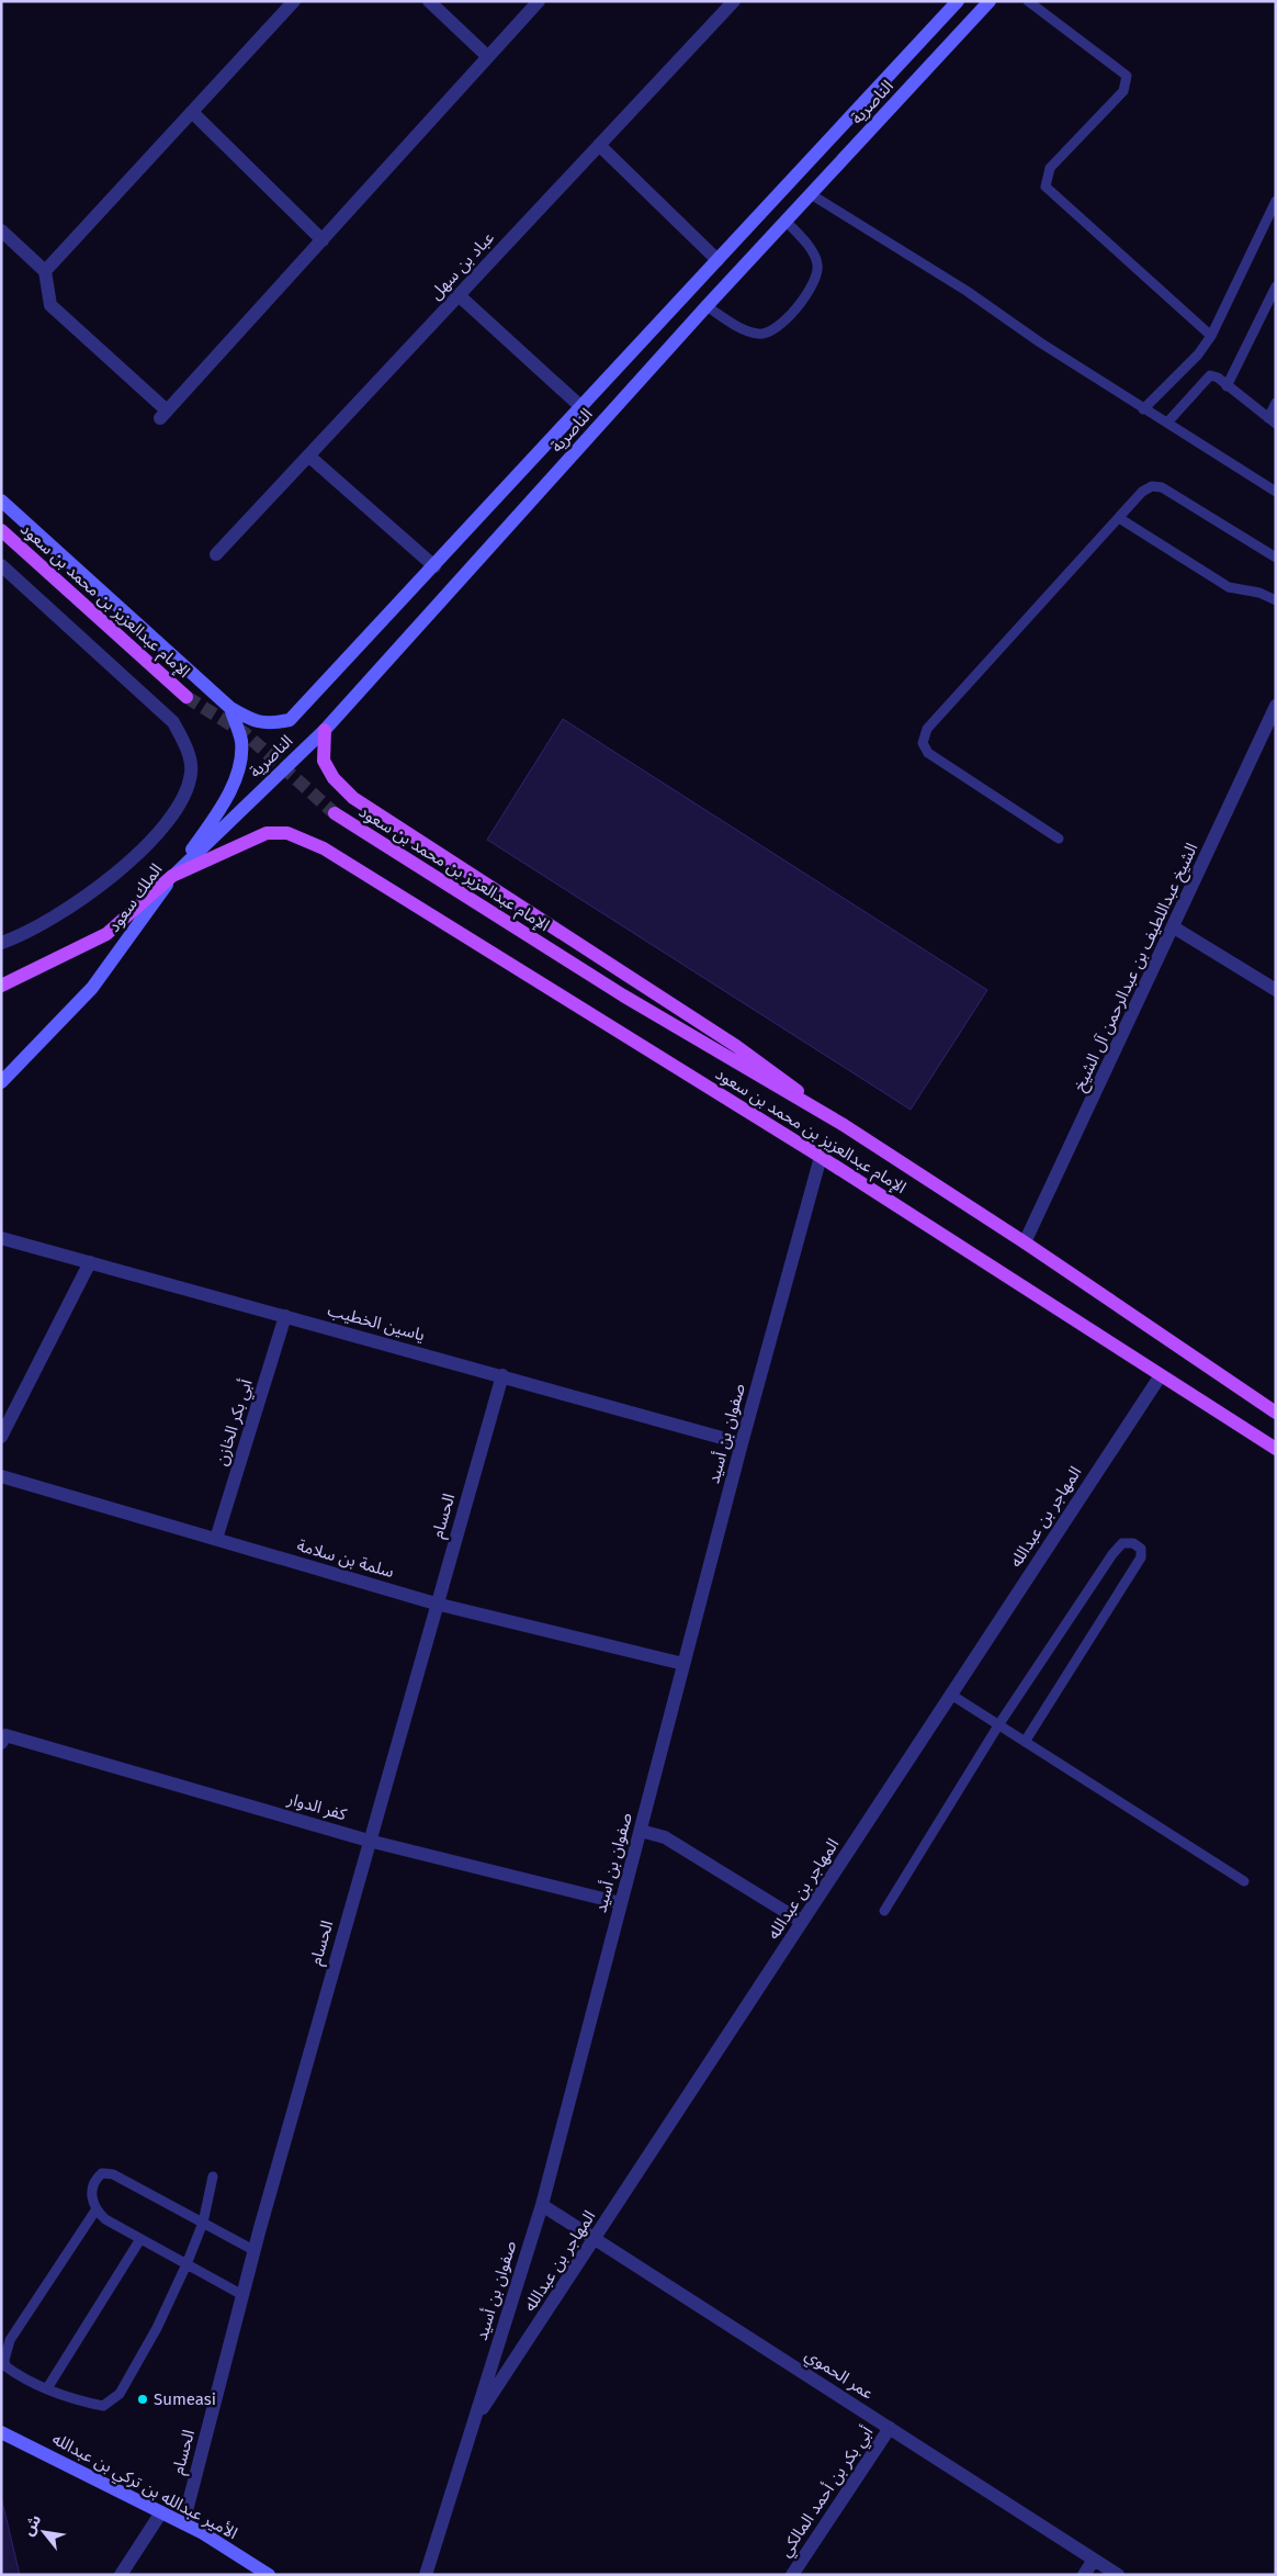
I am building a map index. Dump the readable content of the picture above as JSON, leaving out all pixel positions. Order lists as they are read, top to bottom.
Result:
{
  "streets": {
    "main road": ["الإمام عبدالعزيز بن محمد بن سعود"],
    "street": [
      "الناصرية",
      "عباد بن سهل",
      "الملك سعود",
      "الشيخ عبداللطيف بن عبدالرحمن آل الشيخ",
      "ياسين الخطيب",
      "أبي بكر الخازن",
      "صفوان بن أسيد",
      "الحسام",
      "المهاجر بن عبدالله",
      "سلمة بن سلامة",
      "كفر الدوار",
      "عمر الحموي",
      "الأمير عبدالله بن تركي بن عبدالله",
      "أبي بكر بن أحمد المالكي"
    ]
  },
  "crossings": [
    ["الناصرية", "الإمام عبدالعزيز بن محمد بن سعود"],
    ["الناصرية", "الملك سعود"],
    ["الإمام عبدالعزيز بن محمد بن سعود", "الملك سعود"],
    ["الإمام عبدالعزيز بن محمد بن سعود", "الشيخ عبداللطيف بن عبدالرحمن آل الشيخ"],
    ["الإمام عبدالعزيز بن محمد بن سعود", "صفوان بن أسيد"],
    ["الإمام عبدالعزيز بن محمد بن سعود", "المهاجر بن عبدالله"],
    ["ياسين الخطيب", "أبي بكر الخازن"],
    ["ياسين الخطيب", "صفوان بن أسيد"],
    ["ياسين الخطيب", "الحسام"],
    ["أبي بكر الخازن", "سلمة بن سلامة"],
    ["صفوان بن أسيد", "المهاجر بن عبدالله"],
    ["صفوان بن أسيد", "سلمة بن سلامة"],
    ["صفوان بن أسيد", "كفر الدوار"],
    ["صفوان بن أسيد", "عمر الحموي"],
    ["الحسام", "سلمة بن سلامة"],
    ["الحسام", "كفر الدوار"],
    ["الحسام", "الأمير عبدالله بن تركي بن عبدالله"],
    ["المهاجر بن عبدالله", "عمر الحموي"],
    ["عمر الحموي", "أبي بكر بن أحمد المالكي"]
  ],
  "places": ["Sumeasi"],
  "north": "top left"
}
